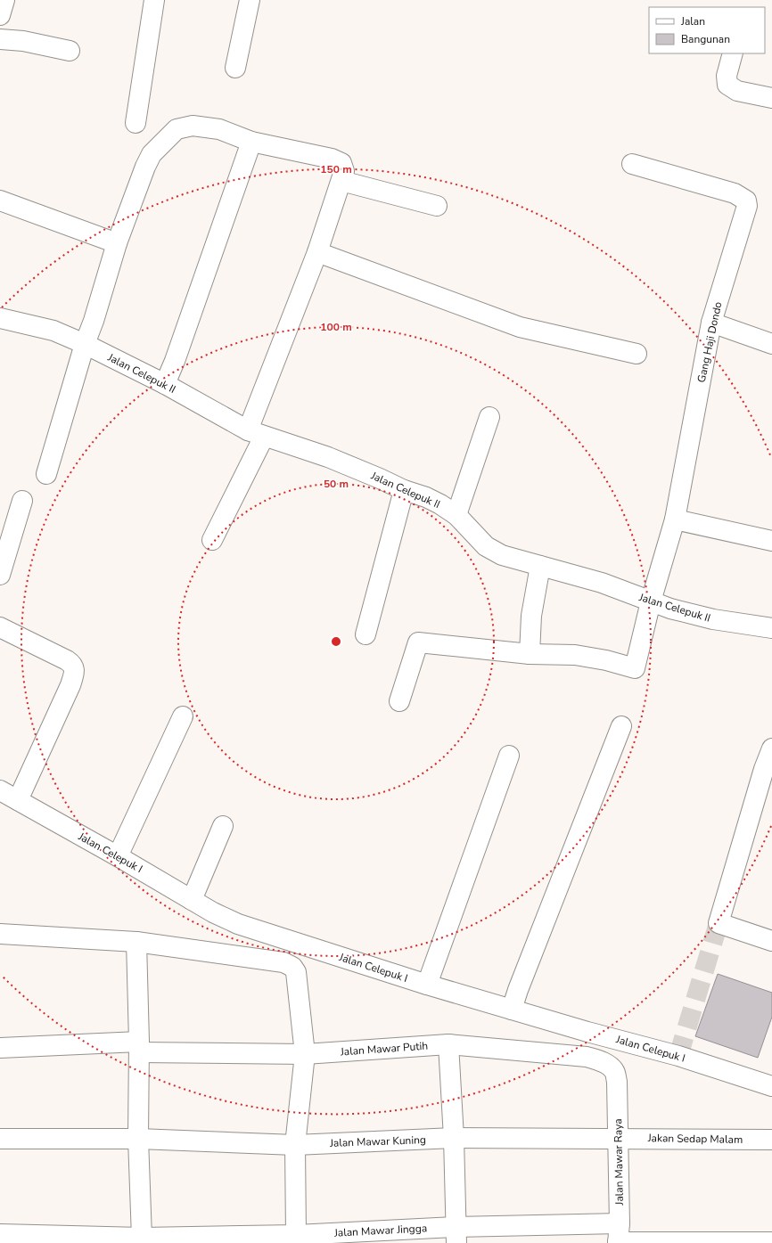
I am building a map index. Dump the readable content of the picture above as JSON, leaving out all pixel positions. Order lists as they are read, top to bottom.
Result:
{
  "streets": {
    "street": [
      "Gang Haji Dondo",
      "Jalan Celepuk II",
      "Jalan Celepuk I",
      "Jalan Mawar Putih",
      "Jakan Sedap Malam",
      "Jalan Mawar Kuning",
      "Jalan Mawar Raya",
      "Jalan Mawar Jingga"
    ]
  },
  "crossings": [
    ["Gang Haji Dondo", "Jalan Celepuk II"],
    ["Jalan Mawar Putih", "Jalan Mawar Raya"],
    ["Jakan Sedap Malam", "Jalan Mawar Kuning"],
    ["Jakan Sedap Malam", "Jalan Mawar Raya"],
    ["Jalan Mawar Kuning", "Jalan Mawar Raya"],
    ["Jalan Mawar Raya", "Jalan Mawar Jingga"]
  ],
  "legend": ["Jalan", "Bangunan"],
  "rings": ["150 m", "100 m", "50 m"]
}
